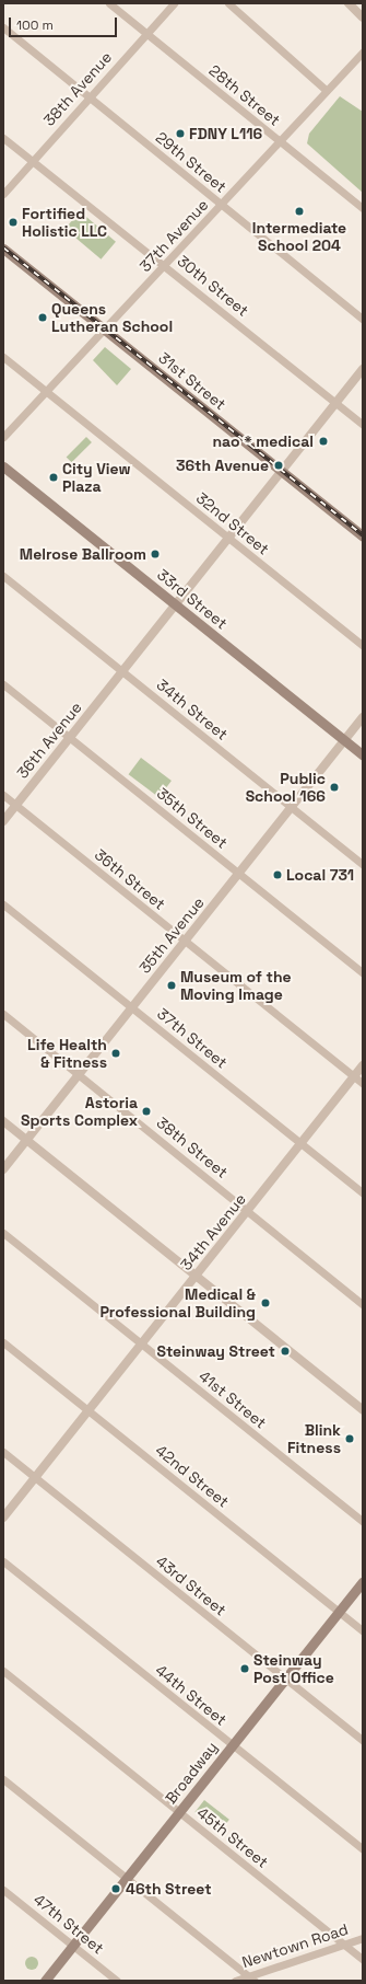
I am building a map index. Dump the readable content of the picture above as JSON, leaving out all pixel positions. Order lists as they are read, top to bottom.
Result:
{
  "streets": {
    "main road": ["31st Street", "33rd Street", "Broadway"],
    "street": [
      "38th Avenue",
      "28th Street",
      "29th Street",
      "37th Avenue",
      "30th Street",
      "32nd Street",
      "34th Street",
      "36th Avenue",
      "35th Street",
      "36th Street",
      "35th Avenue",
      "37th Street",
      "38th Street",
      "34th Avenue",
      "41st Street",
      "42nd Street",
      "43rd Street",
      "44th Street",
      "45th Street",
      "47th Street",
      "Newtown Road"
    ]
  },
  "crossings": [
    ["38th Avenue", "28th Street"],
    ["38th Avenue", "29th Street"],
    ["38th Avenue", "30th Street"],
    ["28th Street", "37th Avenue"],
    ["29th Street", "37th Avenue"],
    ["37th Avenue", "30th Street"],
    ["37th Avenue", "31st Street"],
    ["37th Avenue", "32nd Street"],
    ["30th Street", "36th Avenue"],
    ["31st Street", "36th Avenue"],
    ["32nd Street", "36th Avenue"],
    ["33rd Street", "36th Avenue"],
    ["33rd Street", "35th Avenue"],
    ["34th Street", "36th Avenue"],
    ["34th Street", "35th Avenue"],
    ["36th Avenue", "35th Street"],
    ["36th Avenue", "36th Street"],
    ["35th Street", "35th Avenue"],
    ["36th Street", "35th Avenue"],
    ["36th Street", "34th Avenue"],
    ["35th Avenue", "37th Street"],
    ["35th Avenue", "38th Street"],
    ["37th Street", "34th Avenue"],
    ["38th Street", "34th Avenue"],
    ["34th Avenue", "41st Street"],
    ["34th Avenue", "42nd Street"],
    ["34th Avenue", "43rd Street"],
    ["42nd Street", "Broadway"],
    ["43rd Street", "Broadway"],
    ["44th Street", "Broadway"],
    ["Broadway", "45th Street"],
    ["Broadway", "47th Street"],
    ["45th Street", "Newtown Road"]
  ],
  "places": [
    "FDNY L116",
    "Intermediate School 204",
    "Fortified Holistic LLC",
    "Queens Lutheran School",
    "nao * medical",
    "36th Avenue",
    "City View Plaza",
    "Melrose Ballroom",
    "Public School 166",
    "Local 731",
    "Museum of the Moving Image",
    "Life Health & Fitness",
    "Astoria Sports Complex",
    "Medical & Professional Building",
    "Steinway Street",
    "Blink Fitness",
    "Steinway Post Office",
    "46th Street"
  ],
  "scale_bar": "100 m"
}
